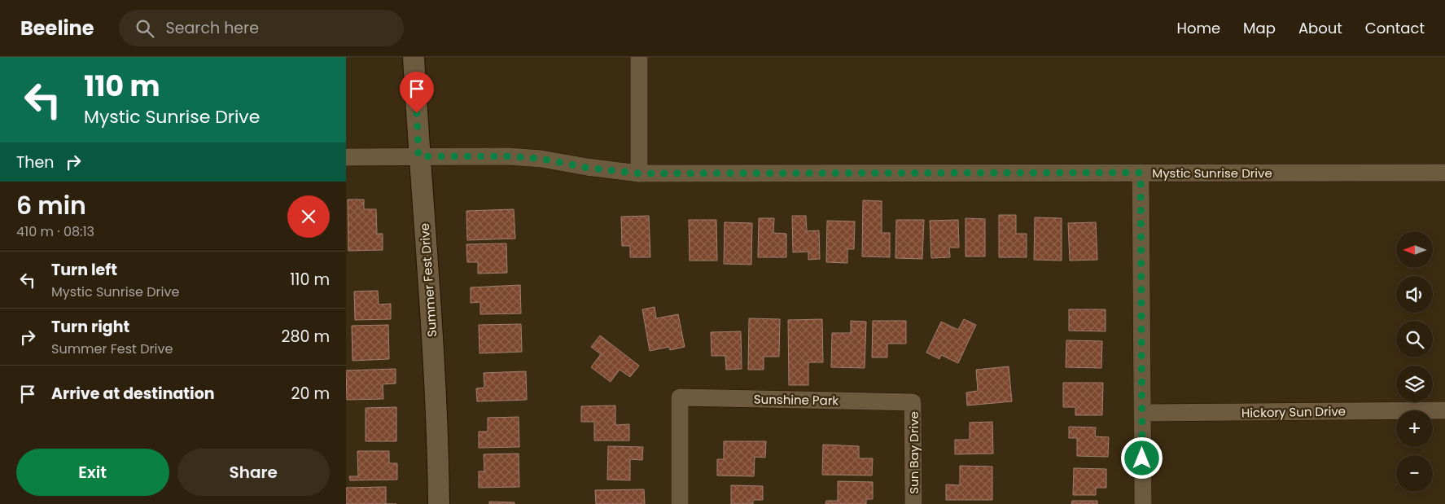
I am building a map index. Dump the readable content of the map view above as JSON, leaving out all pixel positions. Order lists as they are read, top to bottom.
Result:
{
  "streets": {
    "street": [
      "Mystic Sunrise Drive",
      "Summer Fest Drive",
      "Sunshine Park",
      "Hickory Sun Drive",
      "Sun Bay Drive"
    ]
  },
  "crossings": [
    ["Mystic Sunrise Drive", "Summer Fest Drive"],
    ["Sunshine Park", "Sun Bay Drive"]
  ],
  "north": "left",
  "page": {
    "header": "Beeline",
    "search": "Search here",
    "nav": [
      "Home",
      "Map",
      "About",
      "Contact"
    ],
    "turn": ["110 m", "Mystic Sunrise Drive"],
    "then": "Then",
    "heading": ["6 min", "410 m · 08:13"],
    "map_buttons": ["+", "−"],
    "list": [
      {
        "name": "Turn left",
        "note": "Mystic Sunrise Drive",
        "value": "110 m"
      },
      {
        "name": "Turn right",
        "note": "Summer Fest Drive",
        "value": "280 m"
      },
      {
        "name": "Arrive at destination",
        "value": "20 m"
      }
    ],
    "buttons": ["Exit", "Share"]
  }
}
